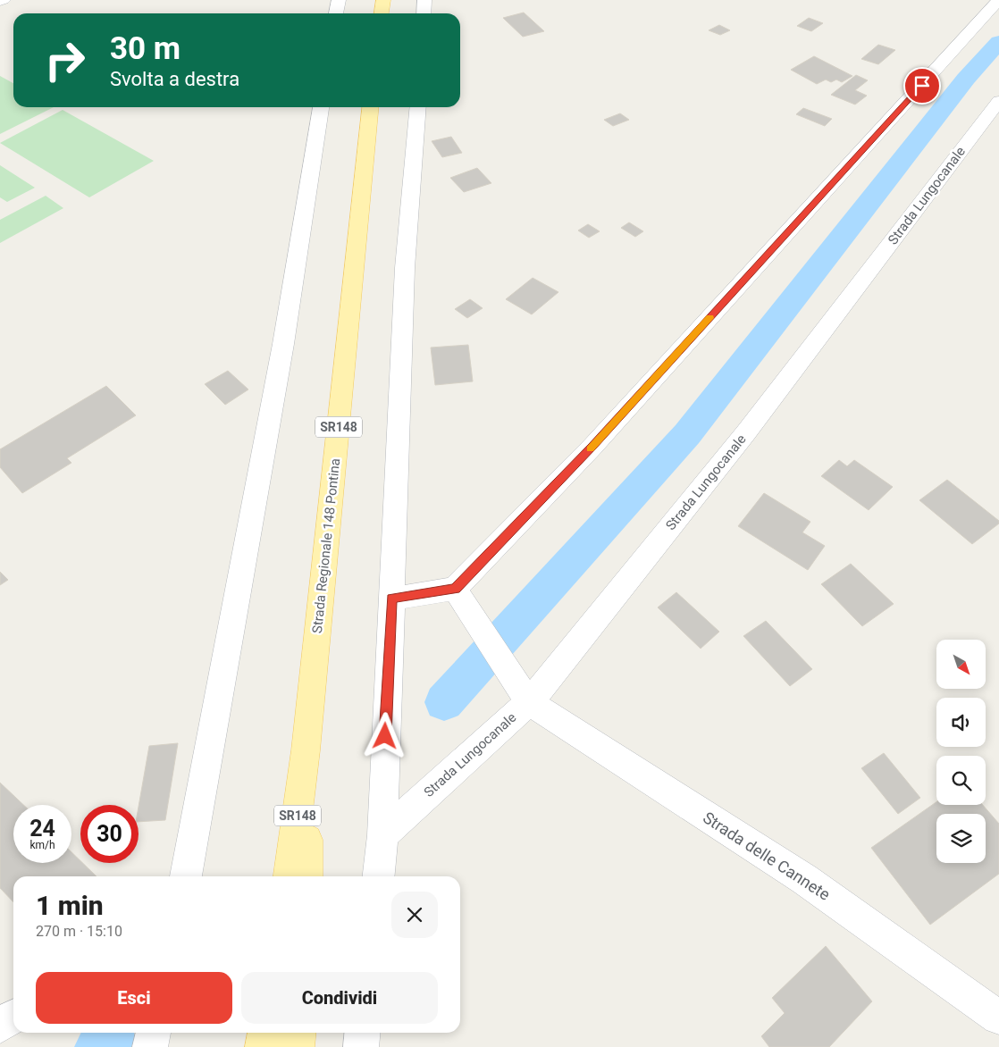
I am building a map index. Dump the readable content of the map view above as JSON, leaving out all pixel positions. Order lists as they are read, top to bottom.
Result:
{
  "streets": {
    "main road": ["SR148", "Strada Regionale 148 Pontina"],
    "street": ["Strada Lungocanale", "Strada delle Cannete"]
  },
  "crossings": [
    ["Strada Lungocanale", "Strada delle Cannete"]
  ],
  "north": "bottom right",
  "page": {
    "turn": ["30 m", "Svolta a destra"],
    "speed": "24 km/h",
    "limit": "30",
    "heading": ["1 min", "270 m · 15:10"],
    "buttons": ["Esci", "Condividi"]
  }
}
